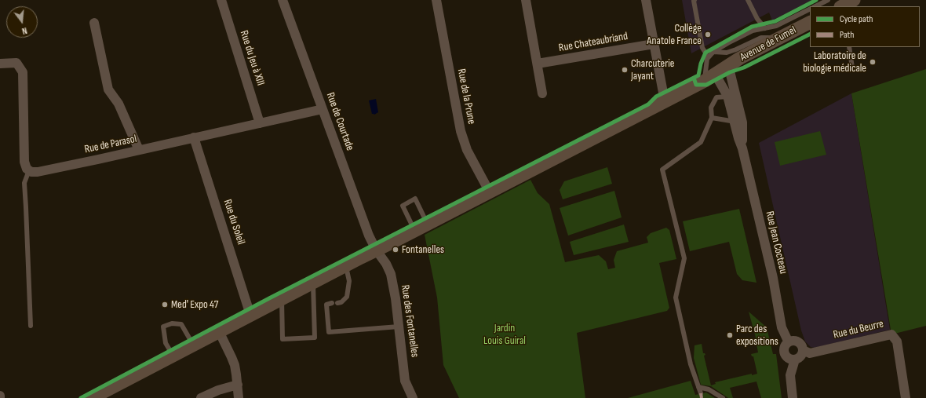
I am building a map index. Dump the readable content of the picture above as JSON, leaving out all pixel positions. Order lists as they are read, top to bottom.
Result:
{
  "streets": {
    "main road": ["Avenue de Fumel"],
    "street": [
      "Rue Chateaubriand",
      "Rue du Jeu à XIII",
      "Rue de la Prune",
      "Rue de Courtade",
      "Rue de Parasol",
      "Rue du Soleil",
      "Rue Jean Cocteau",
      "Rue des Fontanelles",
      "Rue du Beurre"
    ]
  },
  "crossings": [
    ["Avenue de Fumel", "Rue de la Prune"],
    ["Avenue de Fumel", "Rue de Courtade"],
    ["Avenue de Fumel", "Rue du Soleil"],
    ["Avenue de Fumel", "Rue Jean Cocteau"],
    ["Avenue de Fumel", "Rue des Fontanelles"],
    ["Rue du Jeu à XIII", "Rue de Parasol"],
    ["Rue de Courtade", "Rue de Parasol"],
    ["Rue de Courtade", "Rue des Fontanelles"],
    ["Rue de Parasol", "Rue du Soleil"],
    ["Rue Jean Cocteau", "Rue du Beurre"]
  ],
  "parks": ["Jardin Louis Guiral"],
  "places": [
    "Collège Anatole France",
    "Laboratoire de biologie médicale",
    "Charcuterie Jayant",
    "Fontanelles",
    "Med' Expo 47",
    "Parc des expositions"
  ],
  "legend": ["Cycle path", "Path"],
  "north": "bottom"
}
